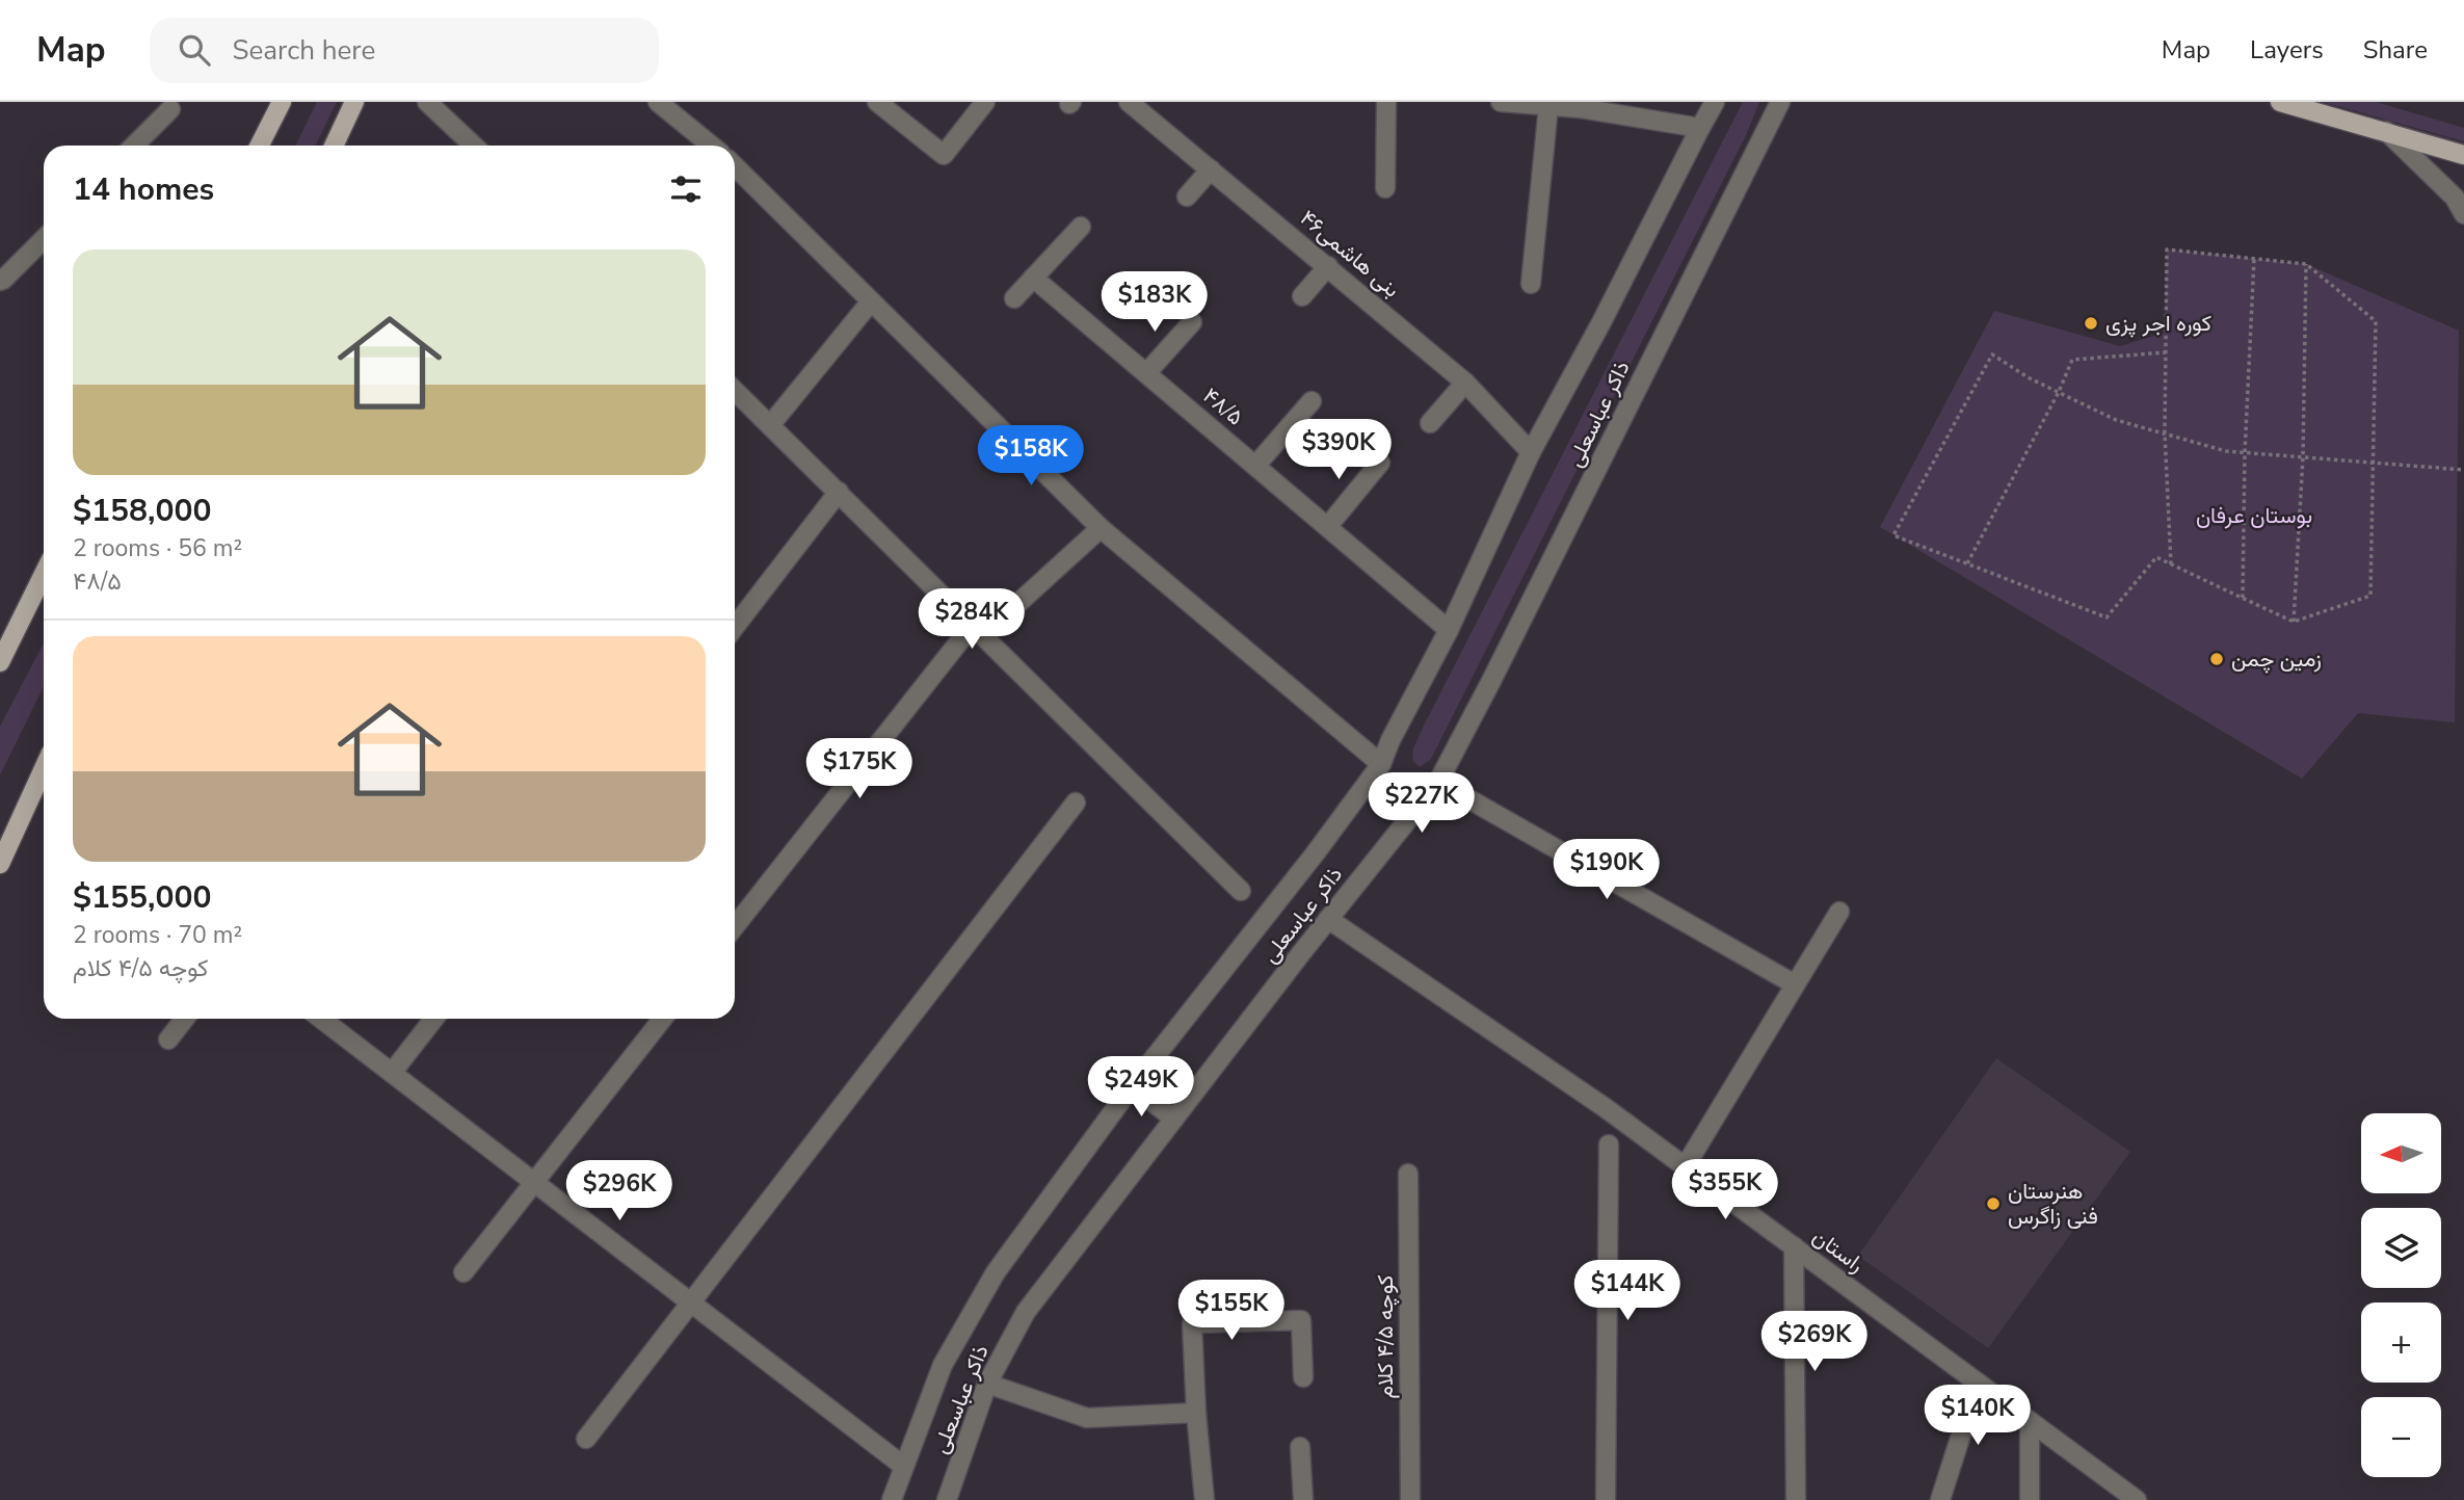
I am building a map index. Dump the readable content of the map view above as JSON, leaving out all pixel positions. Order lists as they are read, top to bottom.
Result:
{
  "streets": {
    "street": [
      "بنی هاشمی۴۶",
      "۴۸/۵",
      "ذاکر عباسعلی",
      "راستان",
      "کوچه ۴/۵ کلام"
    ]
  },
  "crossings": [
    ["بنی هاشمی۴۶", "ذاکر عباسعلی"],
    ["۴۸/۵", "ذاکر عباسعلی"],
    ["ذاکر عباسعلی", "راستان"]
  ],
  "parks": ["بوستان عرفان"],
  "places": ["کوره اجر پزی", "زمین چمن", "هنرستان فنی زاگرس"],
  "north": "left",
  "page": {
    "header": "Map",
    "search": "Search here",
    "nav": ["Map", "Layers", "Share"],
    "heading": "14 homes",
    "list": [
      {
        "name": "$158,000",
        "note": "2 rooms · 56 m² · ۴۸/۵"
      },
      {
        "name": "$155,000",
        "note": "2 rooms · 70 m² · کوچه ۴/۵ کلام"
      }
    ],
    "price": [
      "$183K",
      "$390K",
      "$158K",
      "$284K",
      "$175K",
      "$227K",
      "$190K",
      "$249K",
      "$355K",
      "$296K",
      "$144K",
      "$155K",
      "$269K",
      "$140K"
    ],
    "map_buttons": ["+", "−"]
  }
}
